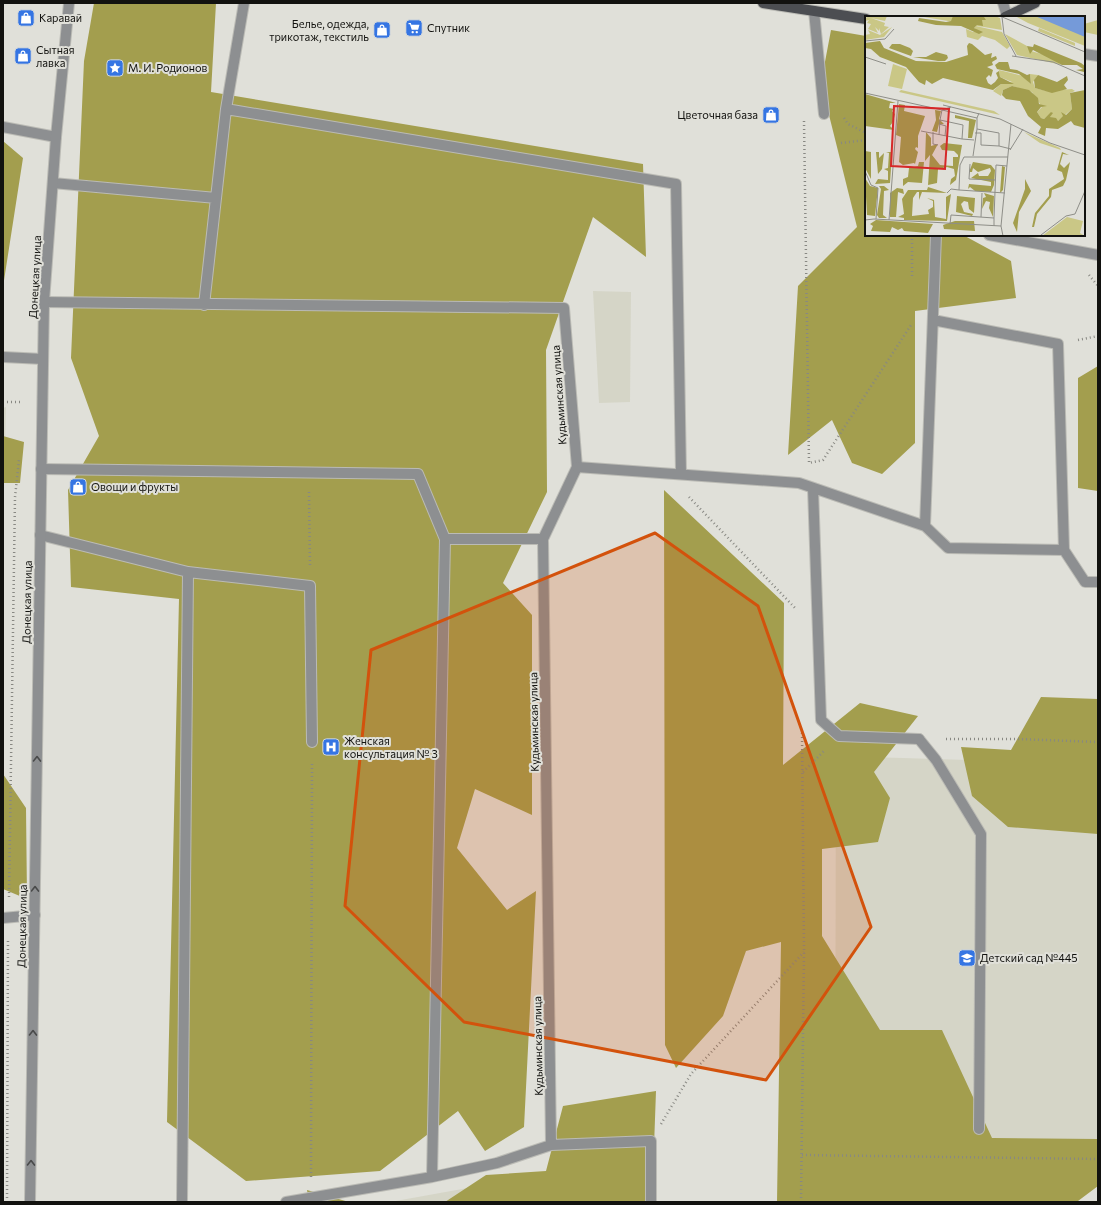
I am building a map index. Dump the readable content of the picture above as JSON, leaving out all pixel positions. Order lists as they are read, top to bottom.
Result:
{
  "streets": {
    "street": ["Донецкая улица", "Кудьминская улица"]
  },
  "one_way": ["Донецкая улица"],
  "places": {
    "shop": [
      "Каравай",
      "Белье, одежда, трикотаж, текстиль",
      "Сытная лавка",
      "Цветочная база",
      "Овощи и фрукты"
    ],
    "supermarket": ["Спутник"],
    "place": ["М. И. Родионов"],
    "hospital": ["Женская консультация № 3"],
    "school or university": ["Детский сад №445"]
  }
}
